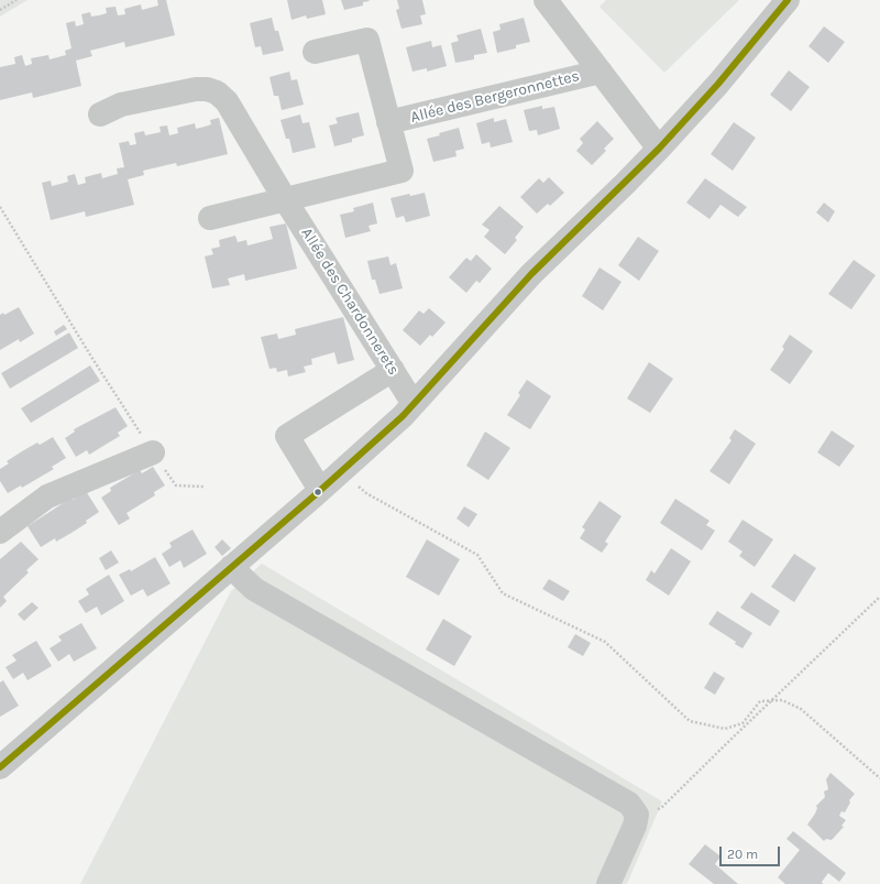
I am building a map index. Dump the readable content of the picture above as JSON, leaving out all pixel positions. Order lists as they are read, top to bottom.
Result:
{
  "streets": {
    "street": ["Allée des Bergeronnettes", "Allée des Chardonnerets"]
  },
  "crossings": [
    ["Allée des Bergeronnettes", "Allée des Chardonnerets"]
  ],
  "scale_bar": "20 m"
}
